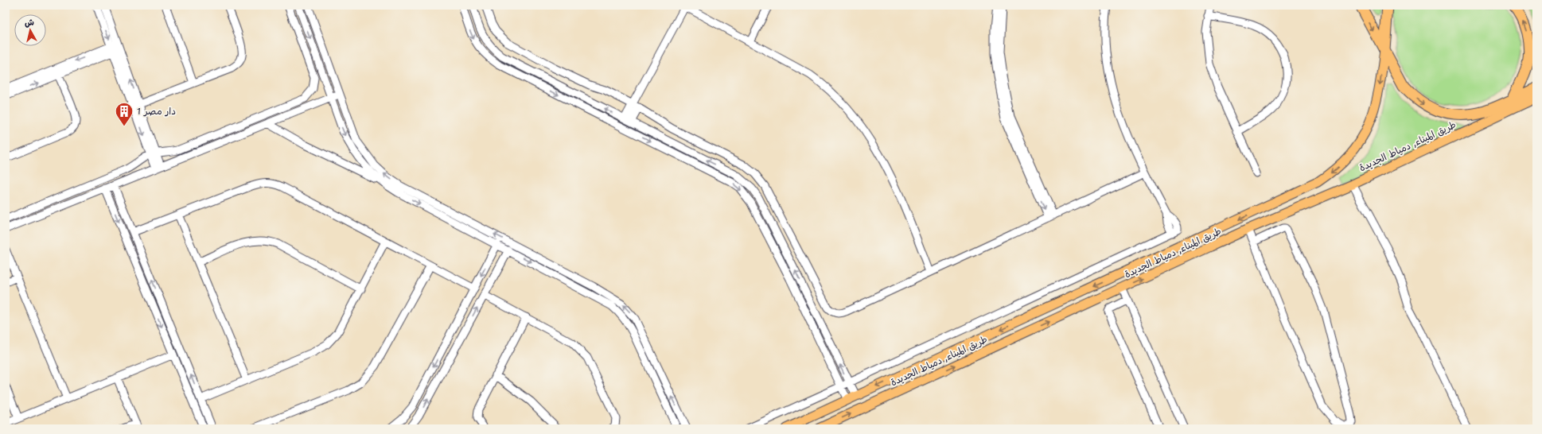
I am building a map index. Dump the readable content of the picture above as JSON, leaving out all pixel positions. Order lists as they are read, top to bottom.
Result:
{
  "streets": {
    "main road": ["طريق الميناء, دمياط الجديدة"]
  },
  "places": {
    "building": ["دار مصر 1"]
  },
  "north": "top"
}
